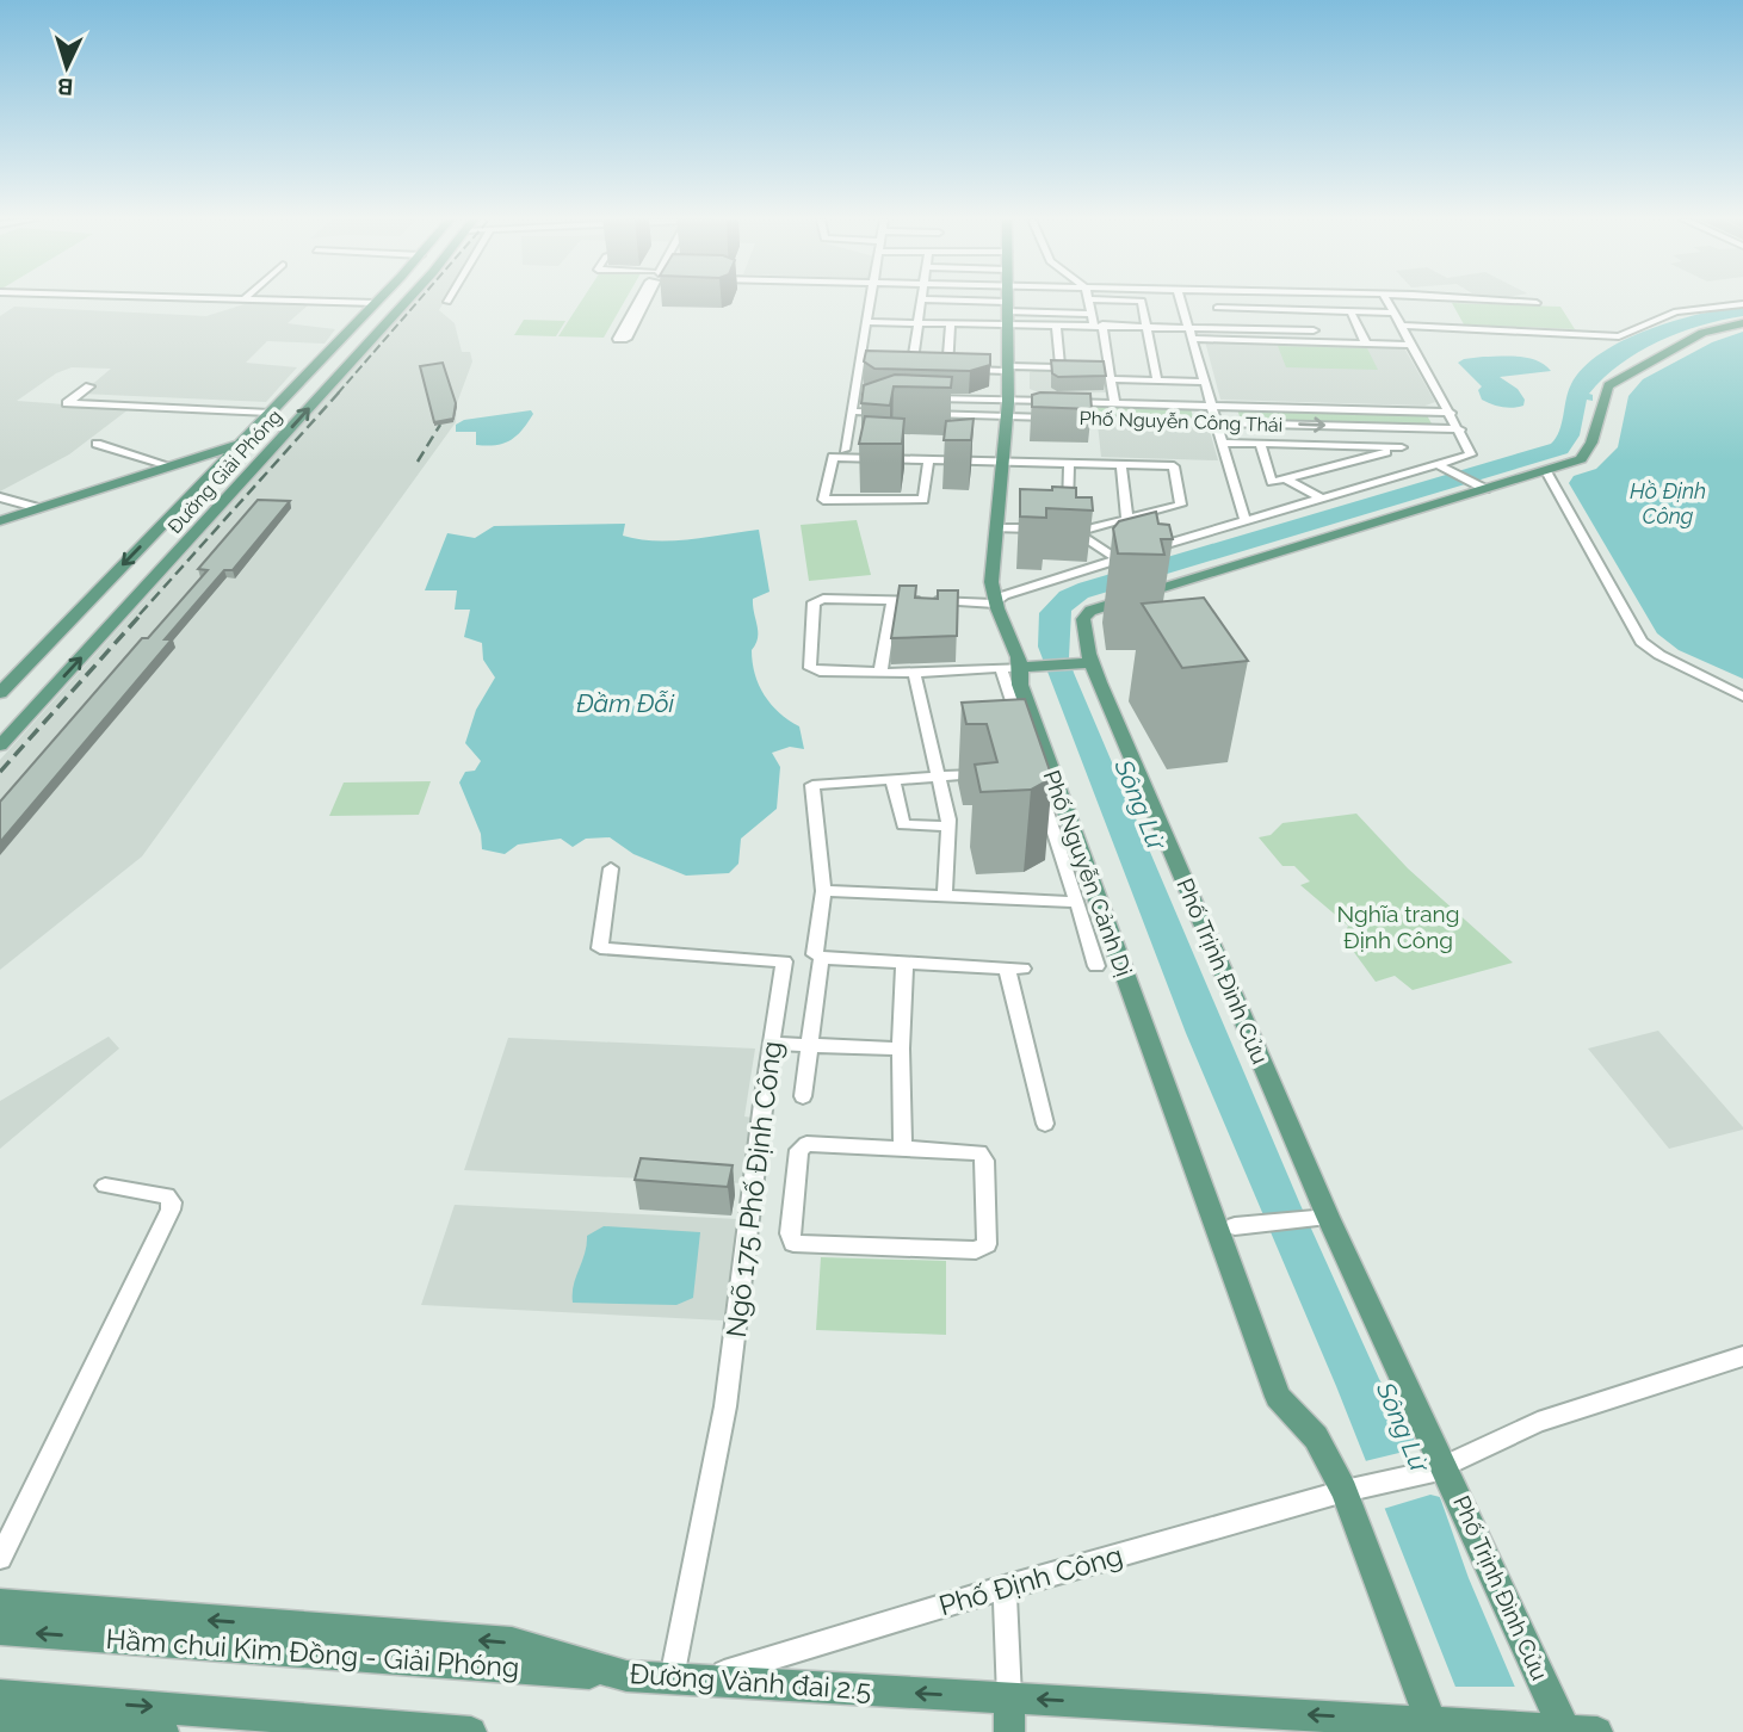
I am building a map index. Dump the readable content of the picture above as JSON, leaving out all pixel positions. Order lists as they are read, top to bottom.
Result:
{
  "streets": {
    "main road": [
      "Đường Giải Phóng",
      "Phố Nguyễn Cảnh Dị",
      "Phố Trịnh Đình Cửu",
      "Hầm chui Kim Đồng - Giải Phóng",
      "Đường Vành đai 2.5"
    ],
    "street": ["Phố Nguyễn Công Thái", "Ngõ 175 Phố Định Công", "Phố Định Công"]
  },
  "crossings": [
    ["Phố Nguyễn Công Thái", "Phố Nguyễn Cảnh Dị"],
    ["Phố Nguyễn Cảnh Dị", "Phố Định Công"],
    ["Phố Nguyễn Cảnh Dị", "Đường Vành đai 2.5"],
    ["Phố Trịnh Đình Cửu", "Phố Định Công"],
    ["Phố Trịnh Đình Cửu", "Đường Vành đai 2.5"],
    ["Ngõ 175 Phố Định Công", "Phố Định Công"],
    ["Ngõ 175 Phố Định Công", "Đường Vành đai 2.5"],
    ["Phố Định Công", "Đường Vành đai 2.5"],
    ["Hầm chui Kim Đồng - Giải Phóng", "Đường Vành đai 2.5"]
  ],
  "water": ["Hồ Định Công", "Đầm Đỗi", "Sông Lừ"],
  "parks": ["Nghĩa trang Định Công"],
  "north": "bottom"
}
